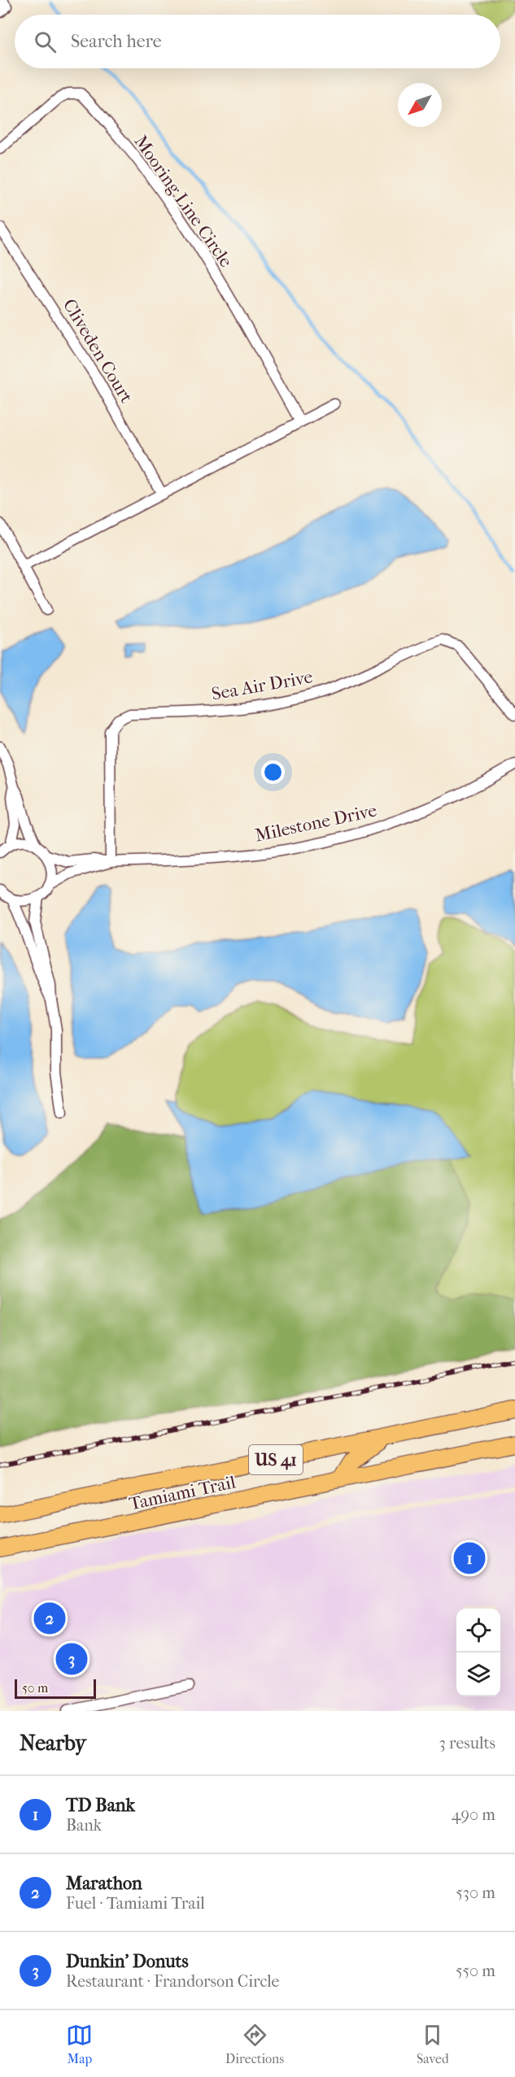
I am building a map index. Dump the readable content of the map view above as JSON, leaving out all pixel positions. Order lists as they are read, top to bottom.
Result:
{
  "streets": {
    "main road": ["US 41", "Tamiami Trail"],
    "street": [
      "Mooring Line Circle",
      "Cliveden Court",
      "Sea Air Drive",
      "Milestone Drive"
    ]
  },
  "crossings": [
    ["Sea Air Drive", "Milestone Drive"]
  ],
  "scale_bar": "50 m",
  "north": "bottom left",
  "page": {
    "search": "Search here",
    "pins": ["1", "2", "3"],
    "scale": "50 m",
    "heading": ["Nearby", "3 results"],
    "list": [
      {
        "mark": "1",
        "name": "TD Bank",
        "note": "Bank",
        "value": "490 m"
      },
      {
        "mark": "2",
        "name": "Marathon",
        "note": "Fuel · Tamiami Trail",
        "value": "530 m"
      },
      {
        "mark": "3",
        "name": "Dunkin' Donuts",
        "note": "Restaurant · Frandorson Circle",
        "value": "550 m"
      }
    ],
    "nav": ["Map", "Directions", "Saved"]
  }
}
